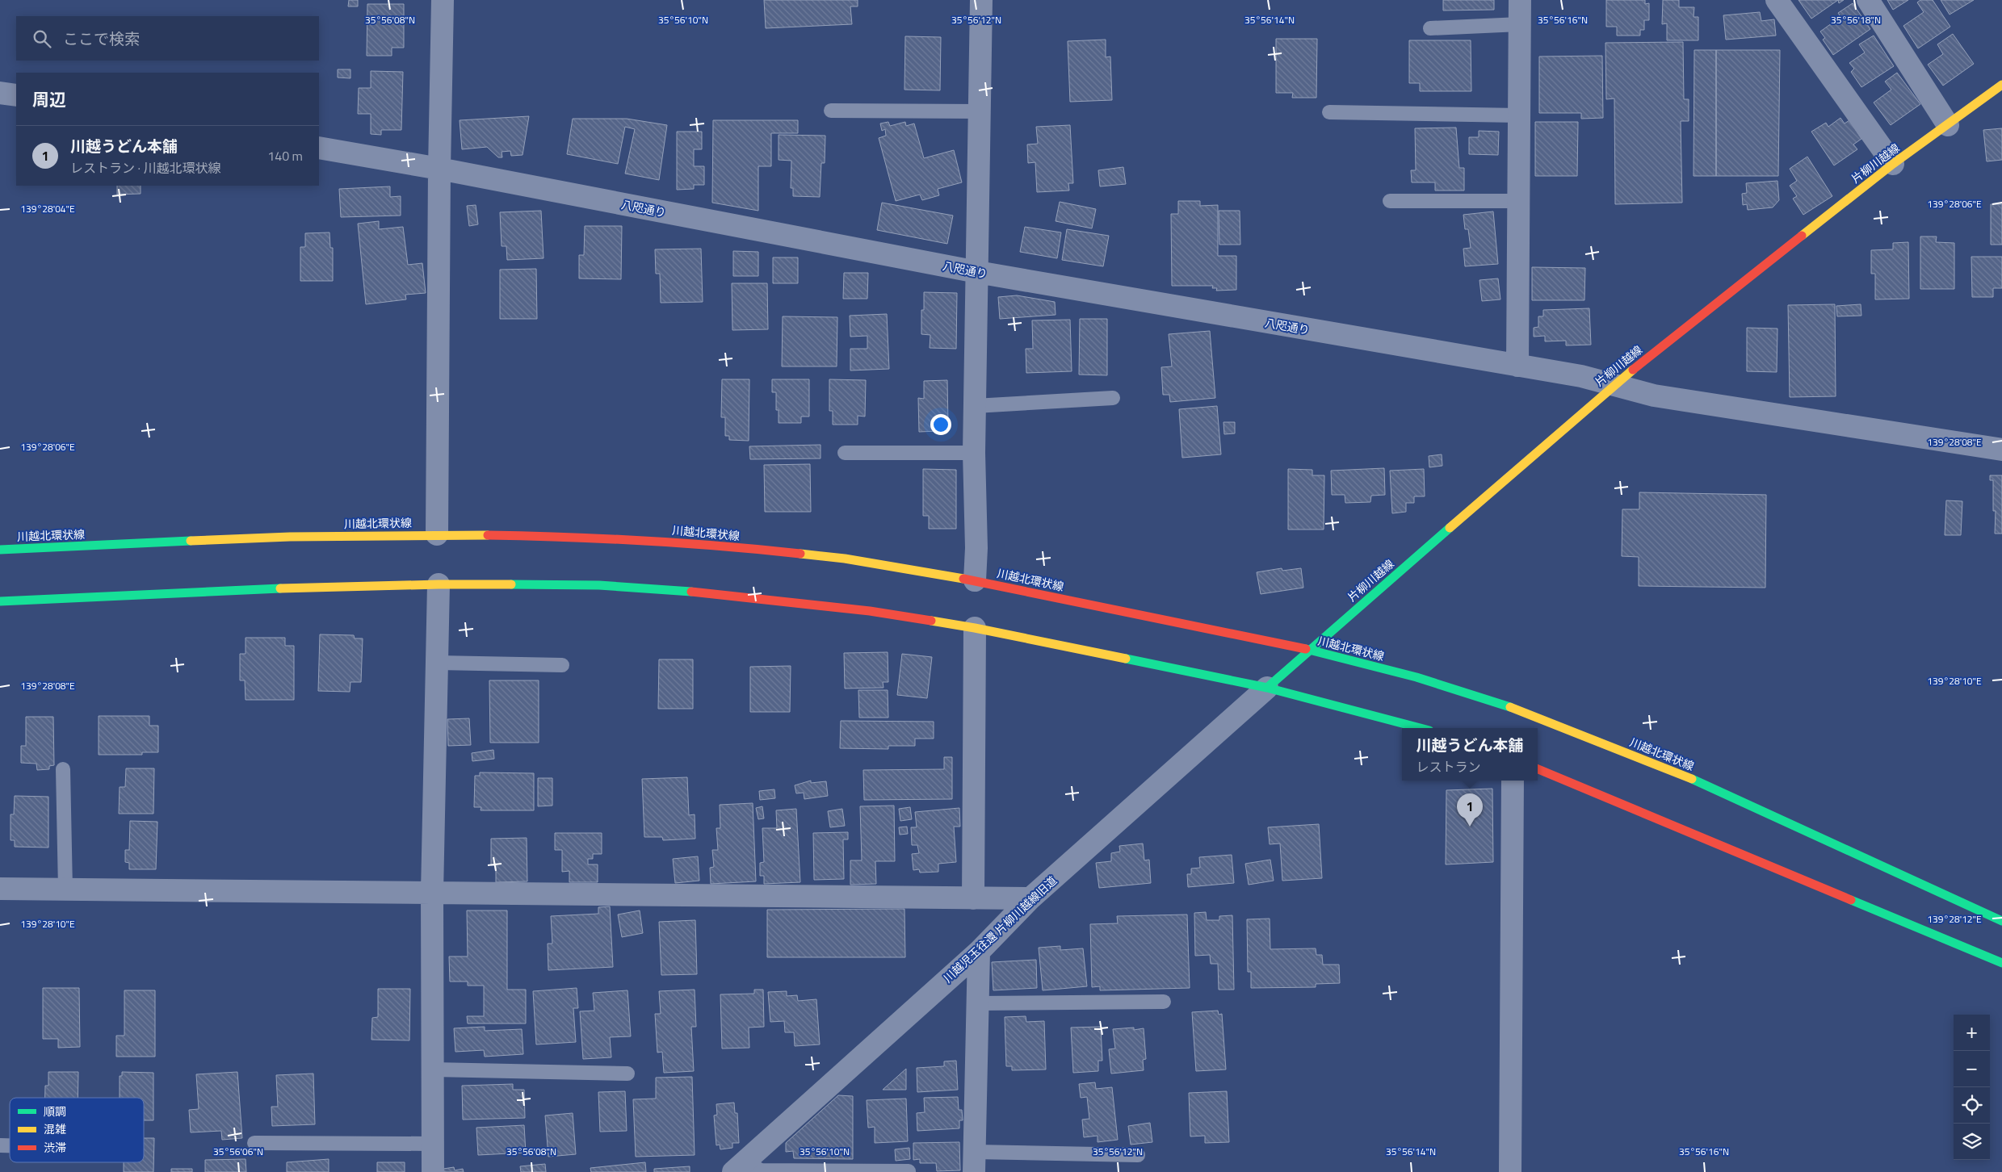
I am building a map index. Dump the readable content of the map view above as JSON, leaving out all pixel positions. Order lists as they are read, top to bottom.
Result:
{
  "streets": {
    "main road": ["片柳川越線", "川越北環状線"],
    "street": ["八咫通り", "川越児玉往還 片柳川越線旧道"]
  },
  "crossings": [
    ["片柳川越線", "八咫通り"],
    ["片柳川越線", "川越北環状線"],
    ["片柳川越線", "川越児玉往還 片柳川越線旧道"]
  ],
  "legend": ["順調", "混雑", "渋滞"],
  "page": {
    "search": "ここで検索",
    "heading": "周辺",
    "list": [
      {
        "mark": "1",
        "name": "川越うどん本舗",
        "note": "レストラン · 川越北環状線",
        "value": "140 m"
      }
    ],
    "popup": ["川越うどん本舗", "レストラン"],
    "pins": "1",
    "map_buttons": ["+", "−"]
  },
  "coordinates": [
    "35°56'08\"N",
    "35°56'10\"N",
    "35°56'12\"N",
    "35°56'14\"N",
    "35°56'16\"N",
    "35°56'18\"N",
    "139°28'06\"E",
    "139°28'04\"E",
    "139°28'08\"E",
    "139°28'10\"E",
    "139°28'12\"E",
    "35°56'06\"N"
  ]
}
